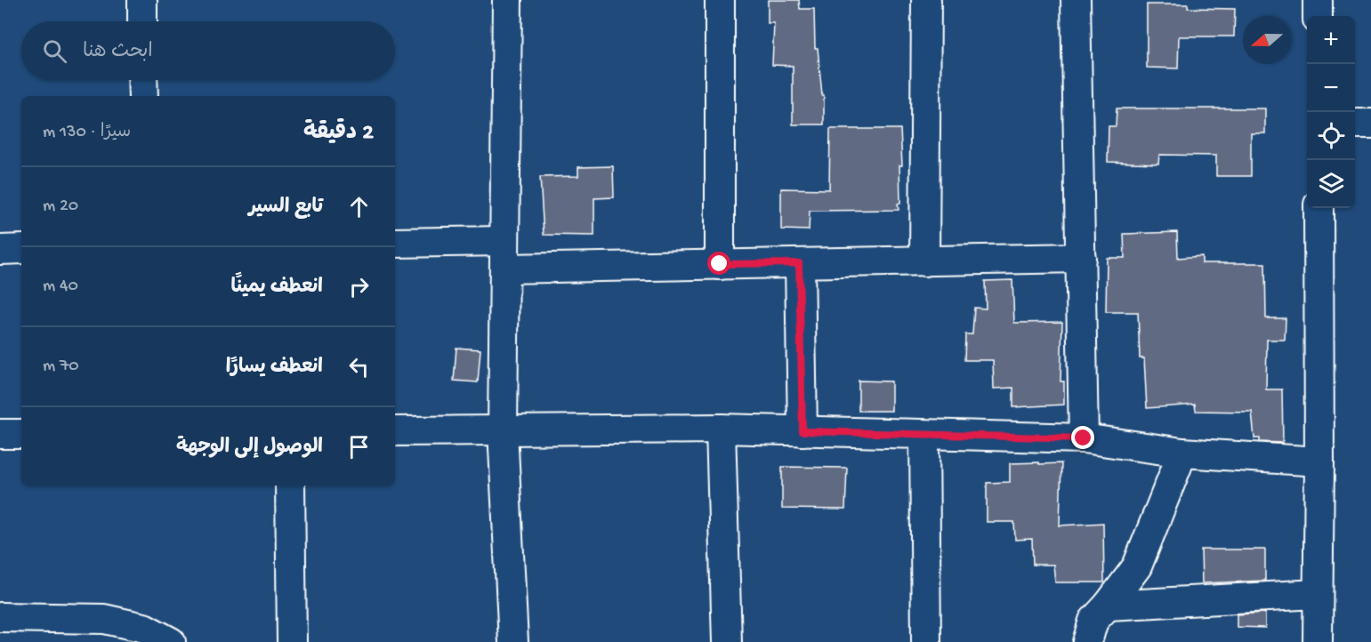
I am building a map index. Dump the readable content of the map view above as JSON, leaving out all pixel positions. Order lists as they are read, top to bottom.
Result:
{
  "north": "left",
  "page": {
    "map_buttons": ["+", "−"],
    "search": "ابحث هنا",
    "heading": ["2 دقيقة", "سيرًا · 130 m"],
    "list": [
      ["تابع السير", "20 m"],
      ["انعطف يمينًا", "40 m"],
      ["انعطف يسارًا", "70 m"],
      "الوصول إلى الوجهة"
    ]
  }
}
